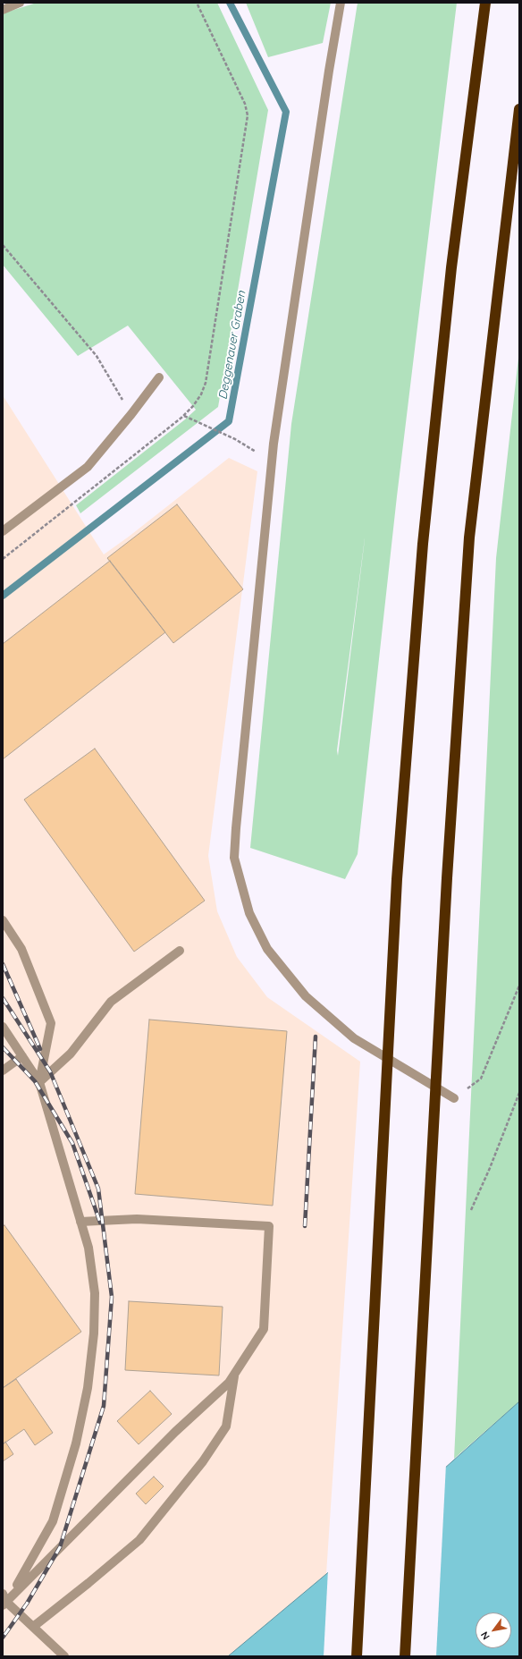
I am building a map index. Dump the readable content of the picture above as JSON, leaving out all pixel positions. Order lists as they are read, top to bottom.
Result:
{
  "water": ["Deggenauer Graben"],
  "north": "bottom left"
}
